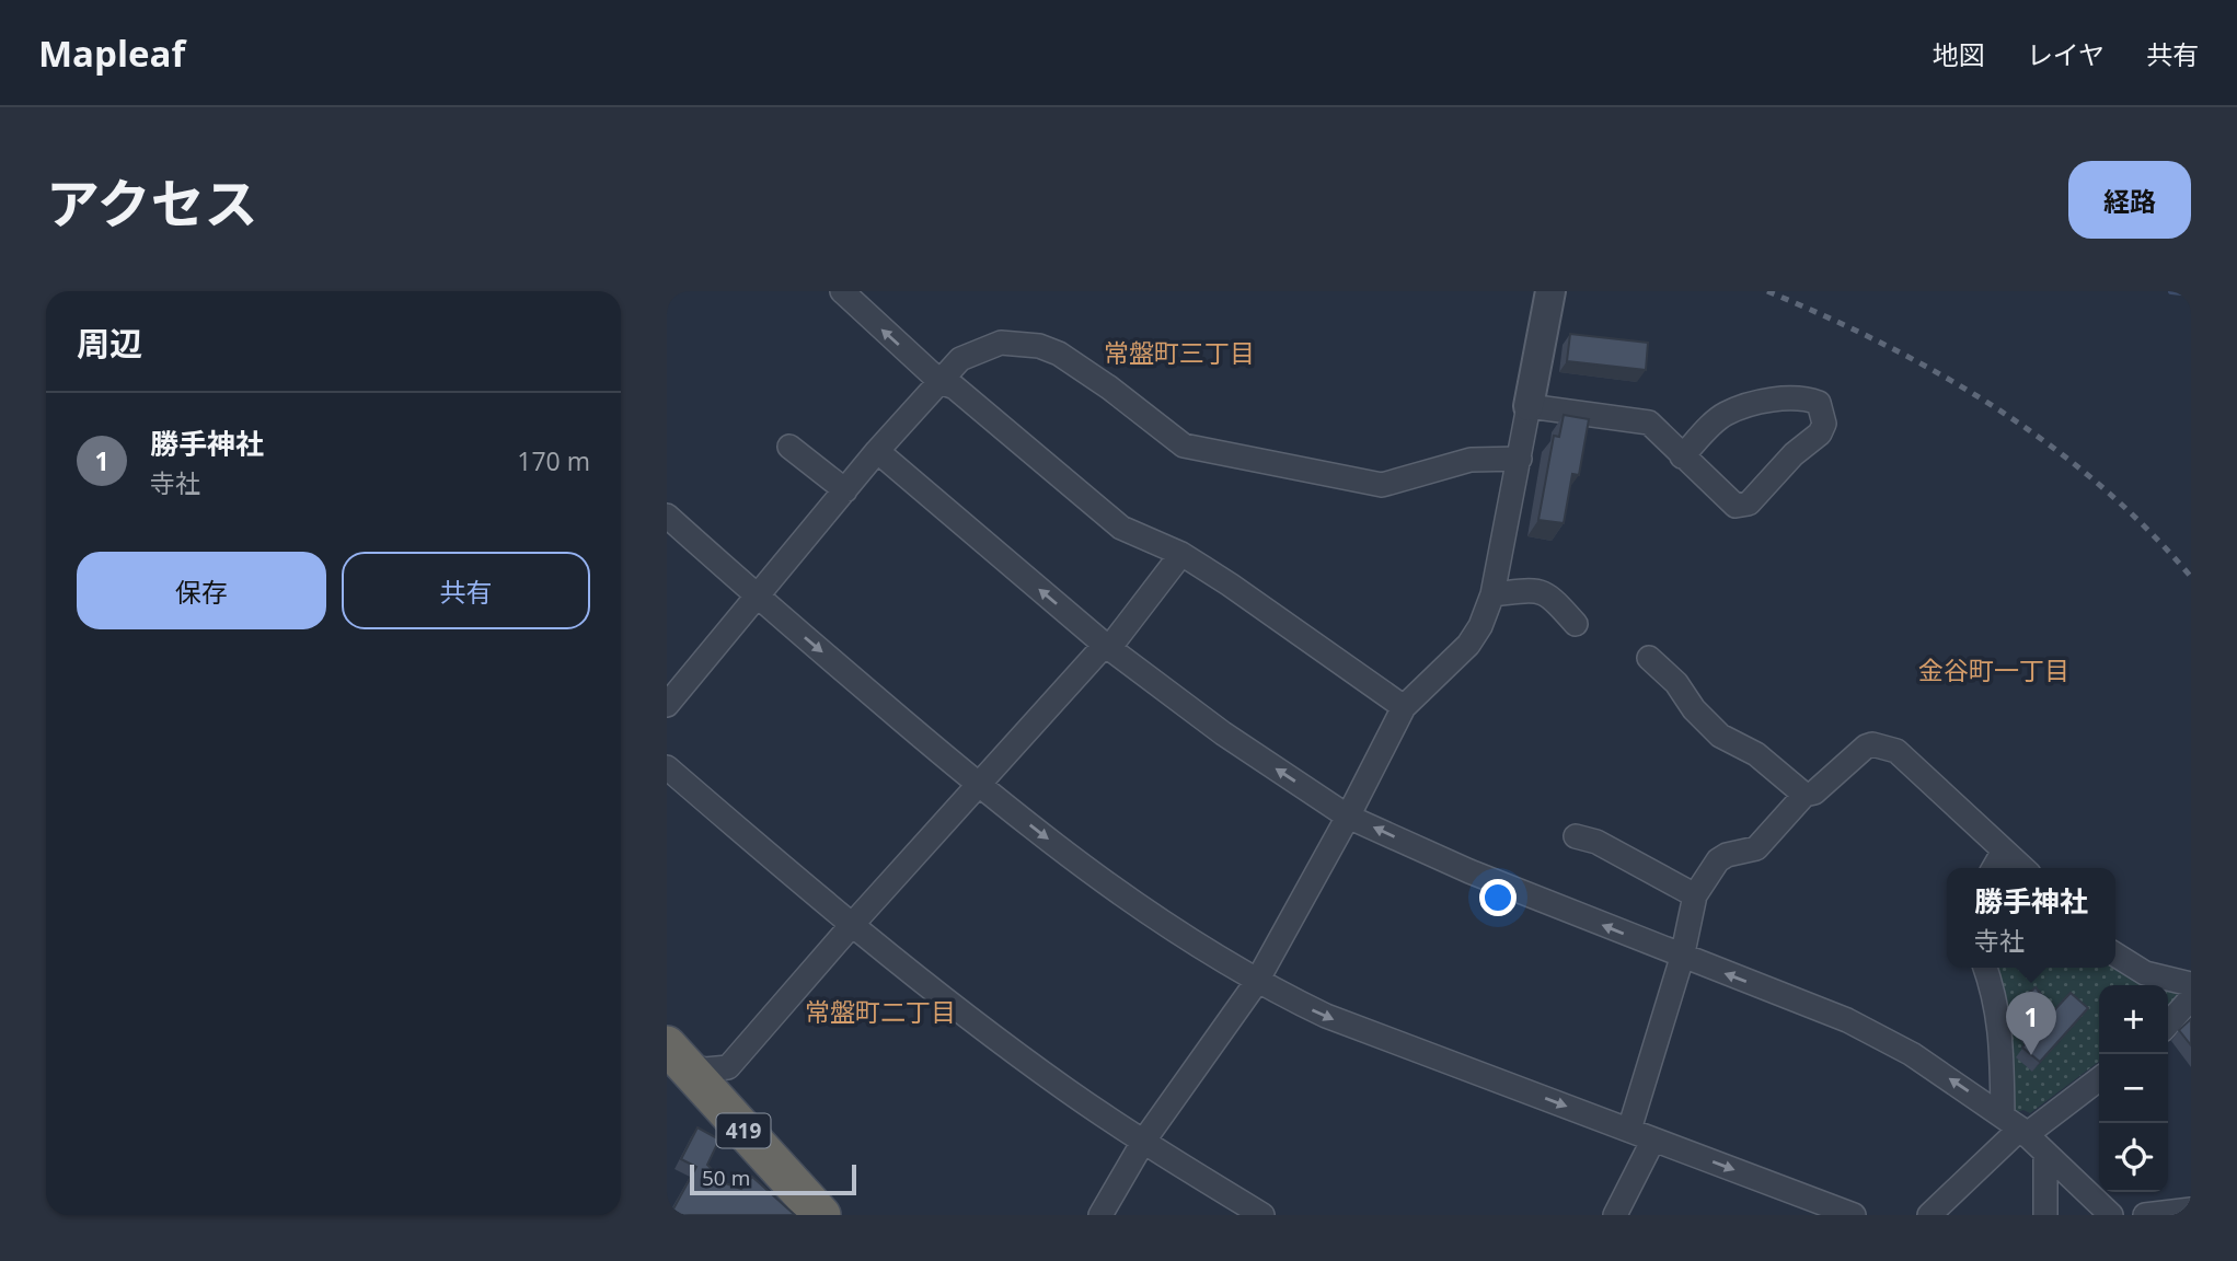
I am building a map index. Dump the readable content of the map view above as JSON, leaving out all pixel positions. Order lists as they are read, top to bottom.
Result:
{
  "streets": {
    "highway": ["419"]
  },
  "districts": ["常盤町三丁目", "金谷町一丁目", "常盤町二丁目"],
  "scale_bar": "50 m",
  "page": {
    "header": "Mapleaf",
    "nav": ["地図", "レイヤ", "共有"],
    "title": "アクセス",
    "buttons": [
      "経路",
      ["保存", "共有"]
    ],
    "heading": "周辺",
    "list": [
      {
        "mark": "1",
        "name": "勝手神社",
        "note": "寺社",
        "value": "170 m"
      }
    ],
    "popup": ["勝手神社", "寺社"],
    "map_buttons": ["+", "−"],
    "pins": "1",
    "scale": "50 m"
  }
}
